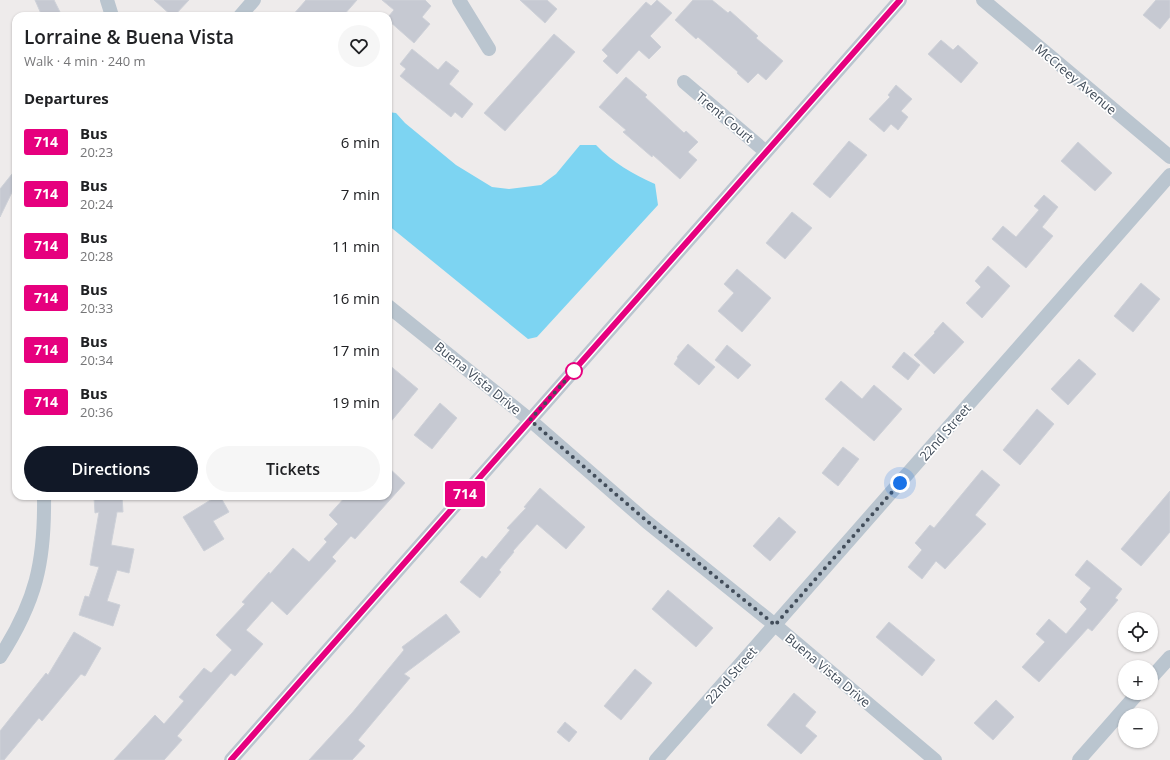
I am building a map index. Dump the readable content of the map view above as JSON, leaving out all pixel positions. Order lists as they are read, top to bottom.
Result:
{
  "streets": {
    "street": [
      "McCreey Avenue",
      "Trent Court",
      "Buena Vista Drive",
      "22nd Street"
    ]
  },
  "crossings": [
    ["Buena Vista Drive", "22nd Street"]
  ],
  "lines": ["bus line 714"],
  "page": {
    "on_map": "714",
    "heading": [
      ["Lorraine & Buena Vista", "Walk · 4 min · 240 m"],
      "Departures"
    ],
    "list": [
      {
        "mark": "714",
        "name": "Bus",
        "note": "20:23",
        "value": "6 min"
      },
      {
        "mark": "714",
        "name": "Bus",
        "note": "20:24",
        "value": "7 min"
      },
      {
        "mark": "714",
        "name": "Bus",
        "note": "20:28",
        "value": "11 min"
      },
      {
        "mark": "714",
        "name": "Bus",
        "note": "20:33",
        "value": "16 min"
      },
      {
        "mark": "714",
        "name": "Bus",
        "note": "20:34",
        "value": "17 min"
      },
      {
        "mark": "714",
        "name": "Bus",
        "note": "20:36",
        "value": "19 min"
      }
    ],
    "buttons": ["Directions", "Tickets"],
    "map_buttons": ["+", "−"]
  }
}
